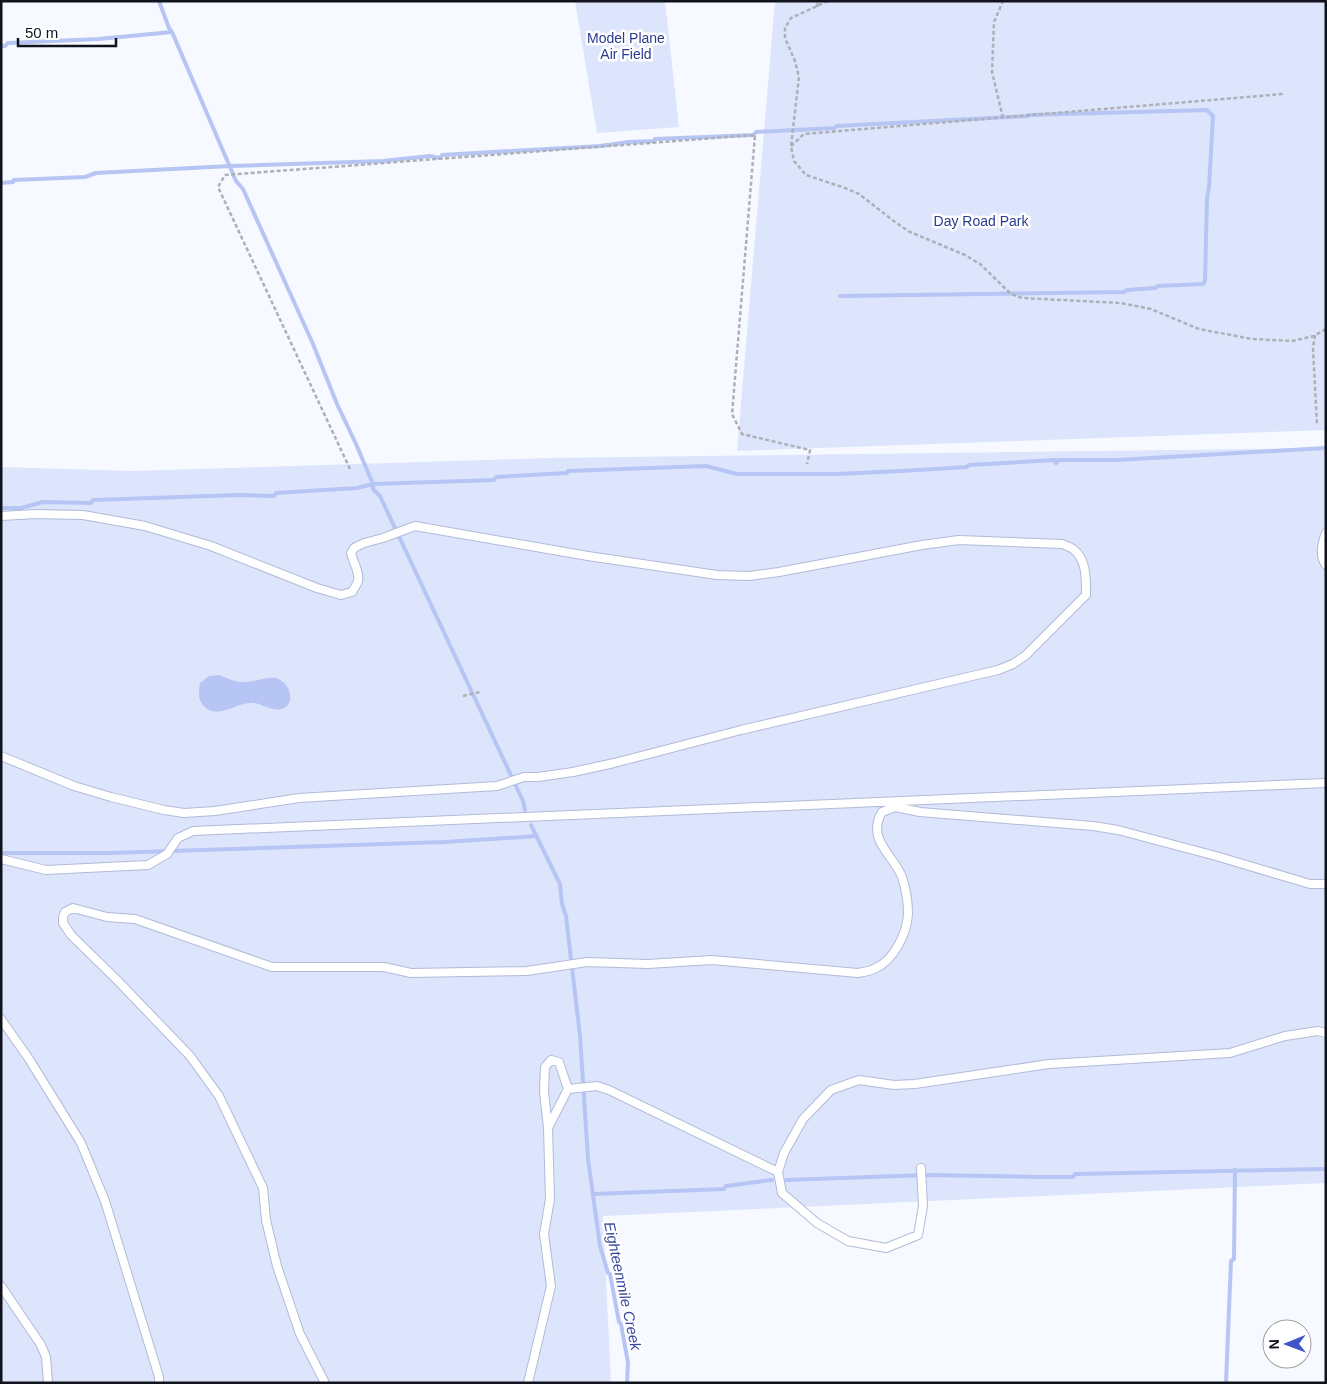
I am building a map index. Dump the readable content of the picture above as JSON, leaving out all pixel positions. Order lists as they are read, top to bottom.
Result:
{
  "water": ["Eighteenmile Creek"],
  "parks": ["Model Plane Air Field", "Day Road Park"],
  "scale_bar": "50 m",
  "north": "left"
}
